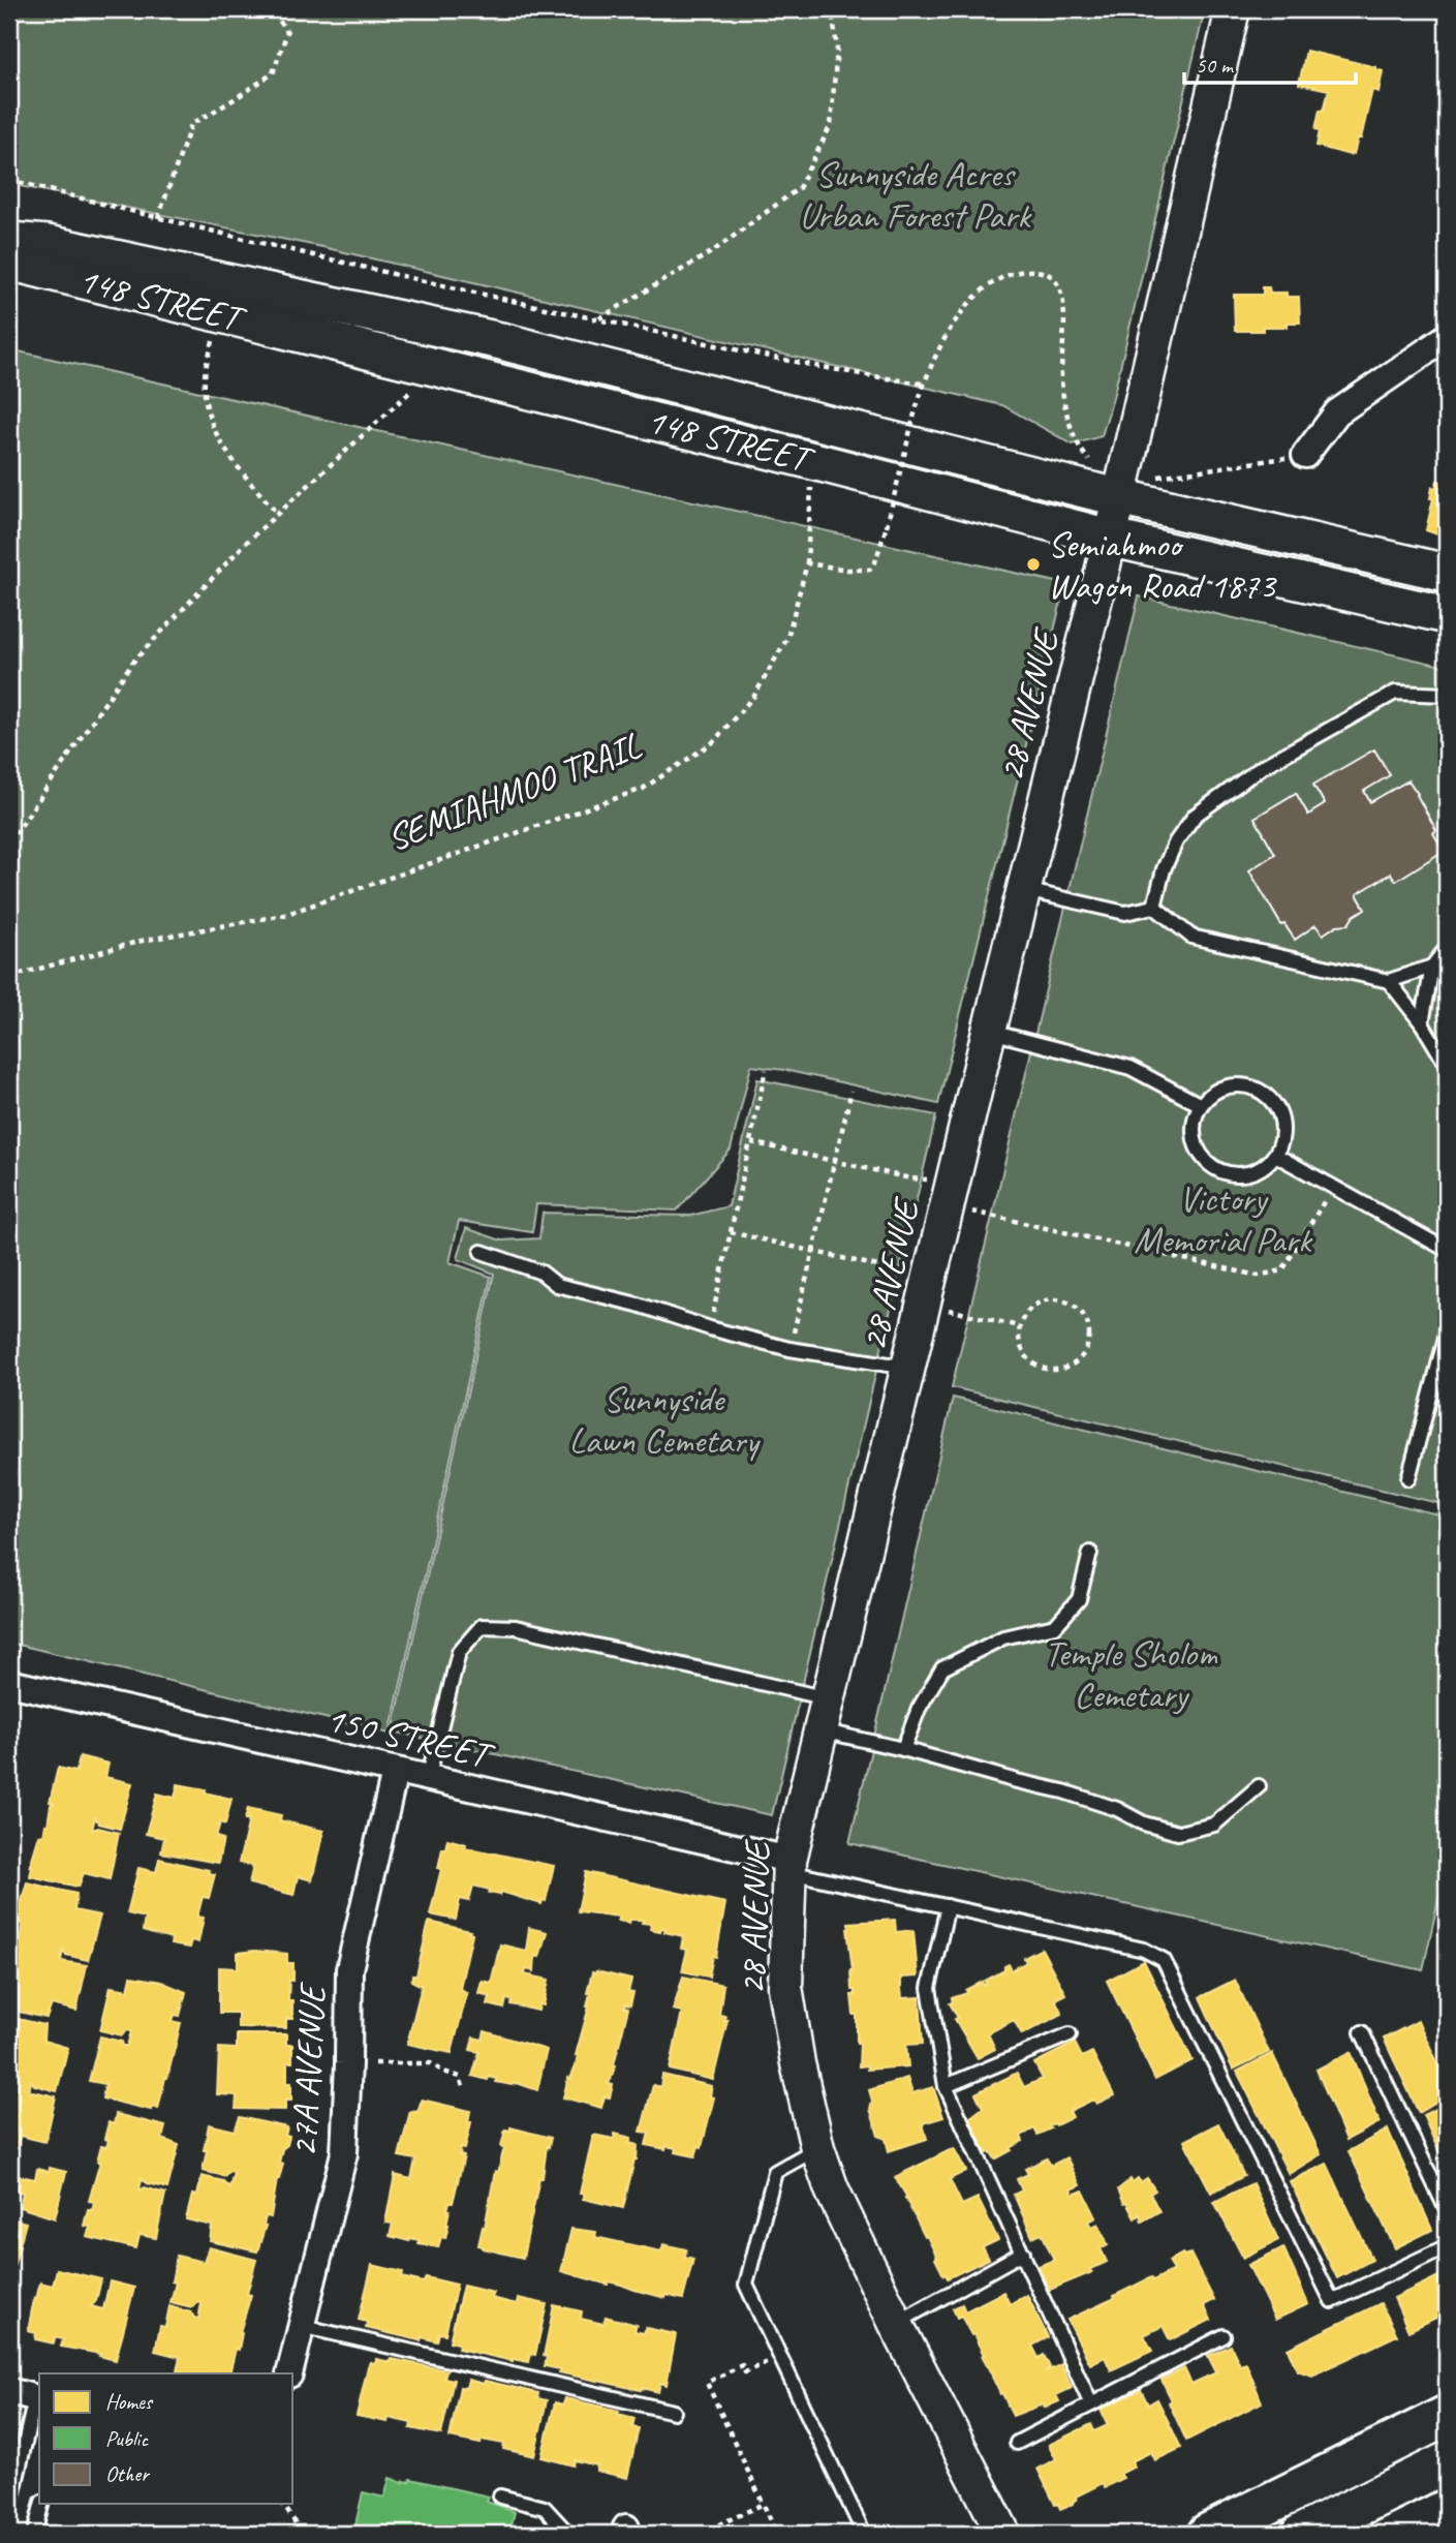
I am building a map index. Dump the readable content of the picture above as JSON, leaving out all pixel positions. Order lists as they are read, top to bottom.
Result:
{
  "streets": {
    "main road": ["148 STREET"],
    "street": ["28 AVENUE", "150 STREET", "27A AVENUE"],
    "path": ["SEMIAHMOO TRAIL"]
  },
  "crossings": [
    ["148 STREET", "28 AVENUE"],
    ["148 STREET", "SEMIAHMOO TRAIL"],
    ["28 AVENUE", "150 STREET"],
    ["150 STREET", "27A AVENUE"]
  ],
  "parks": [
    "Sunnyside Acres Urban Forest Park",
    "Victory Memorial Park",
    "Sunnyside Lawn Cemetary",
    "Temple Sholom Cemetary"
  ],
  "places": ["Semiahmoo Wagon Road 1873"],
  "legend": ["Homes", "Public", "Other"],
  "scale_bar": "50 m"
}
